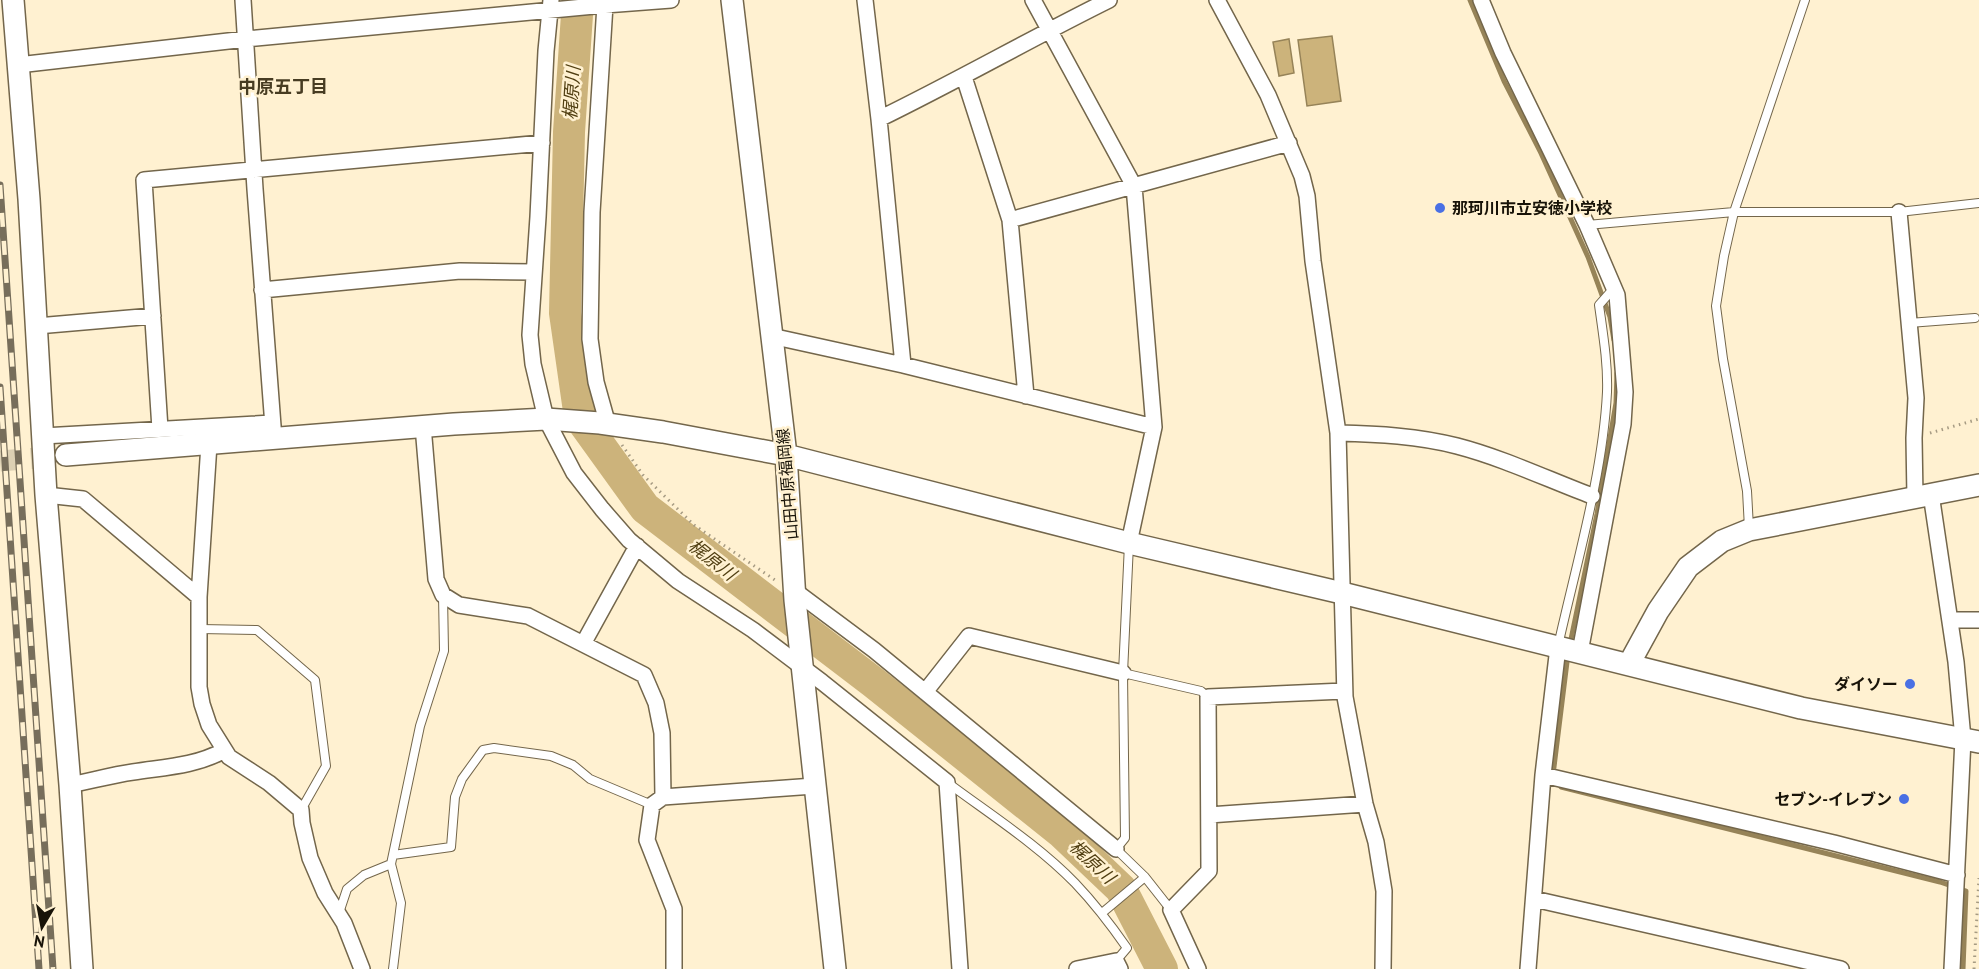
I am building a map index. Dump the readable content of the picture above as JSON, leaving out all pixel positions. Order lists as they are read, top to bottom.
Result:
{
  "streets": {
    "street": ["山田中原福岡線"]
  },
  "districts": ["中原五丁目"],
  "water": ["梶原川"],
  "places": ["那珂川市立安徳小学校", "ダイソー", "セブン-イレブン"],
  "north": "bottom"
}
